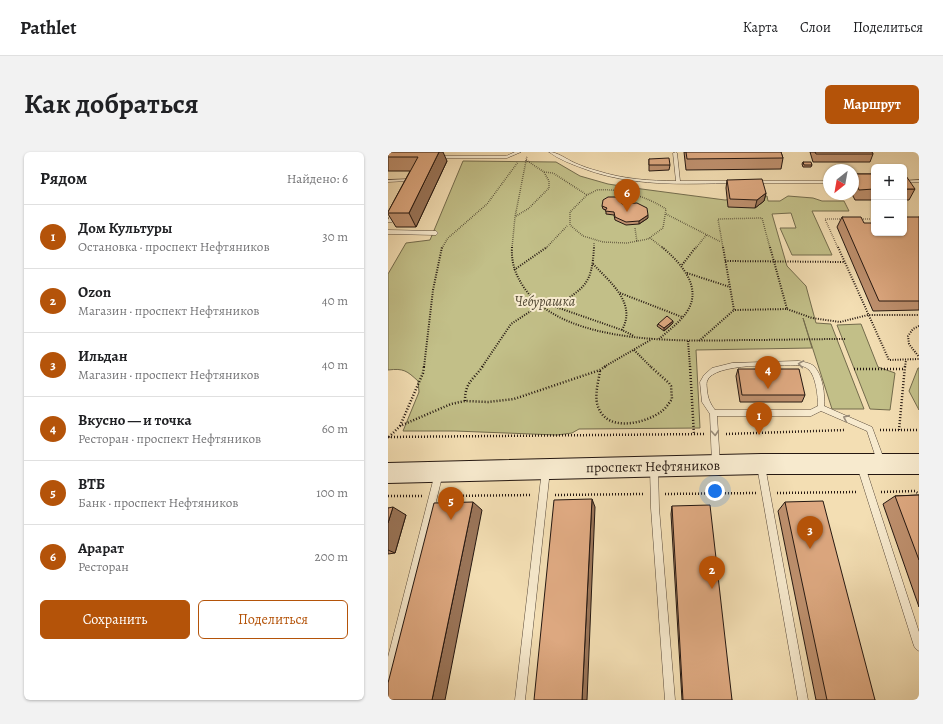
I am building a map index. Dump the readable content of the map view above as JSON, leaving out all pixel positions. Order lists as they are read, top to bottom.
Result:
{
  "streets": {
    "main road": ["проспект Нефтяников"]
  },
  "parks": ["Чебурашка"],
  "north": "bottom left",
  "page": {
    "header": "Pathlet",
    "nav": ["Карта", "Слои", "Поделиться"],
    "title": "Как добраться",
    "buttons": [
      "Маршрут",
      ["Сохранить", "Поделиться"]
    ],
    "heading": ["Рядом", "Найдено: 6"],
    "map_buttons": ["+", "−"],
    "pins": [
      "6",
      "4",
      "1",
      "5",
      "3",
      "2"
    ],
    "list": [
      {
        "mark": "1",
        "name": "Дом Культуры",
        "note": "Остановка · проспект Нефтяников",
        "value": "30 m"
      },
      {
        "mark": "2",
        "name": "Ozon",
        "note": "Магазин · проспект Нефтяников",
        "value": "40 m"
      },
      {
        "mark": "3",
        "name": "Ильдан",
        "note": "Магазин · проспект Нефтяников",
        "value": "40 m"
      },
      {
        "mark": "4",
        "name": "Вкусно — и точка",
        "note": "Ресторан · проспект Нефтяников",
        "value": "60 m"
      },
      {
        "mark": "5",
        "name": "ВТБ",
        "note": "Банк · проспект Нефтяников",
        "value": "100 m"
      },
      {
        "mark": "6",
        "name": "Арарат",
        "note": "Ресторан",
        "value": "200 m"
      }
    ]
  }
}
